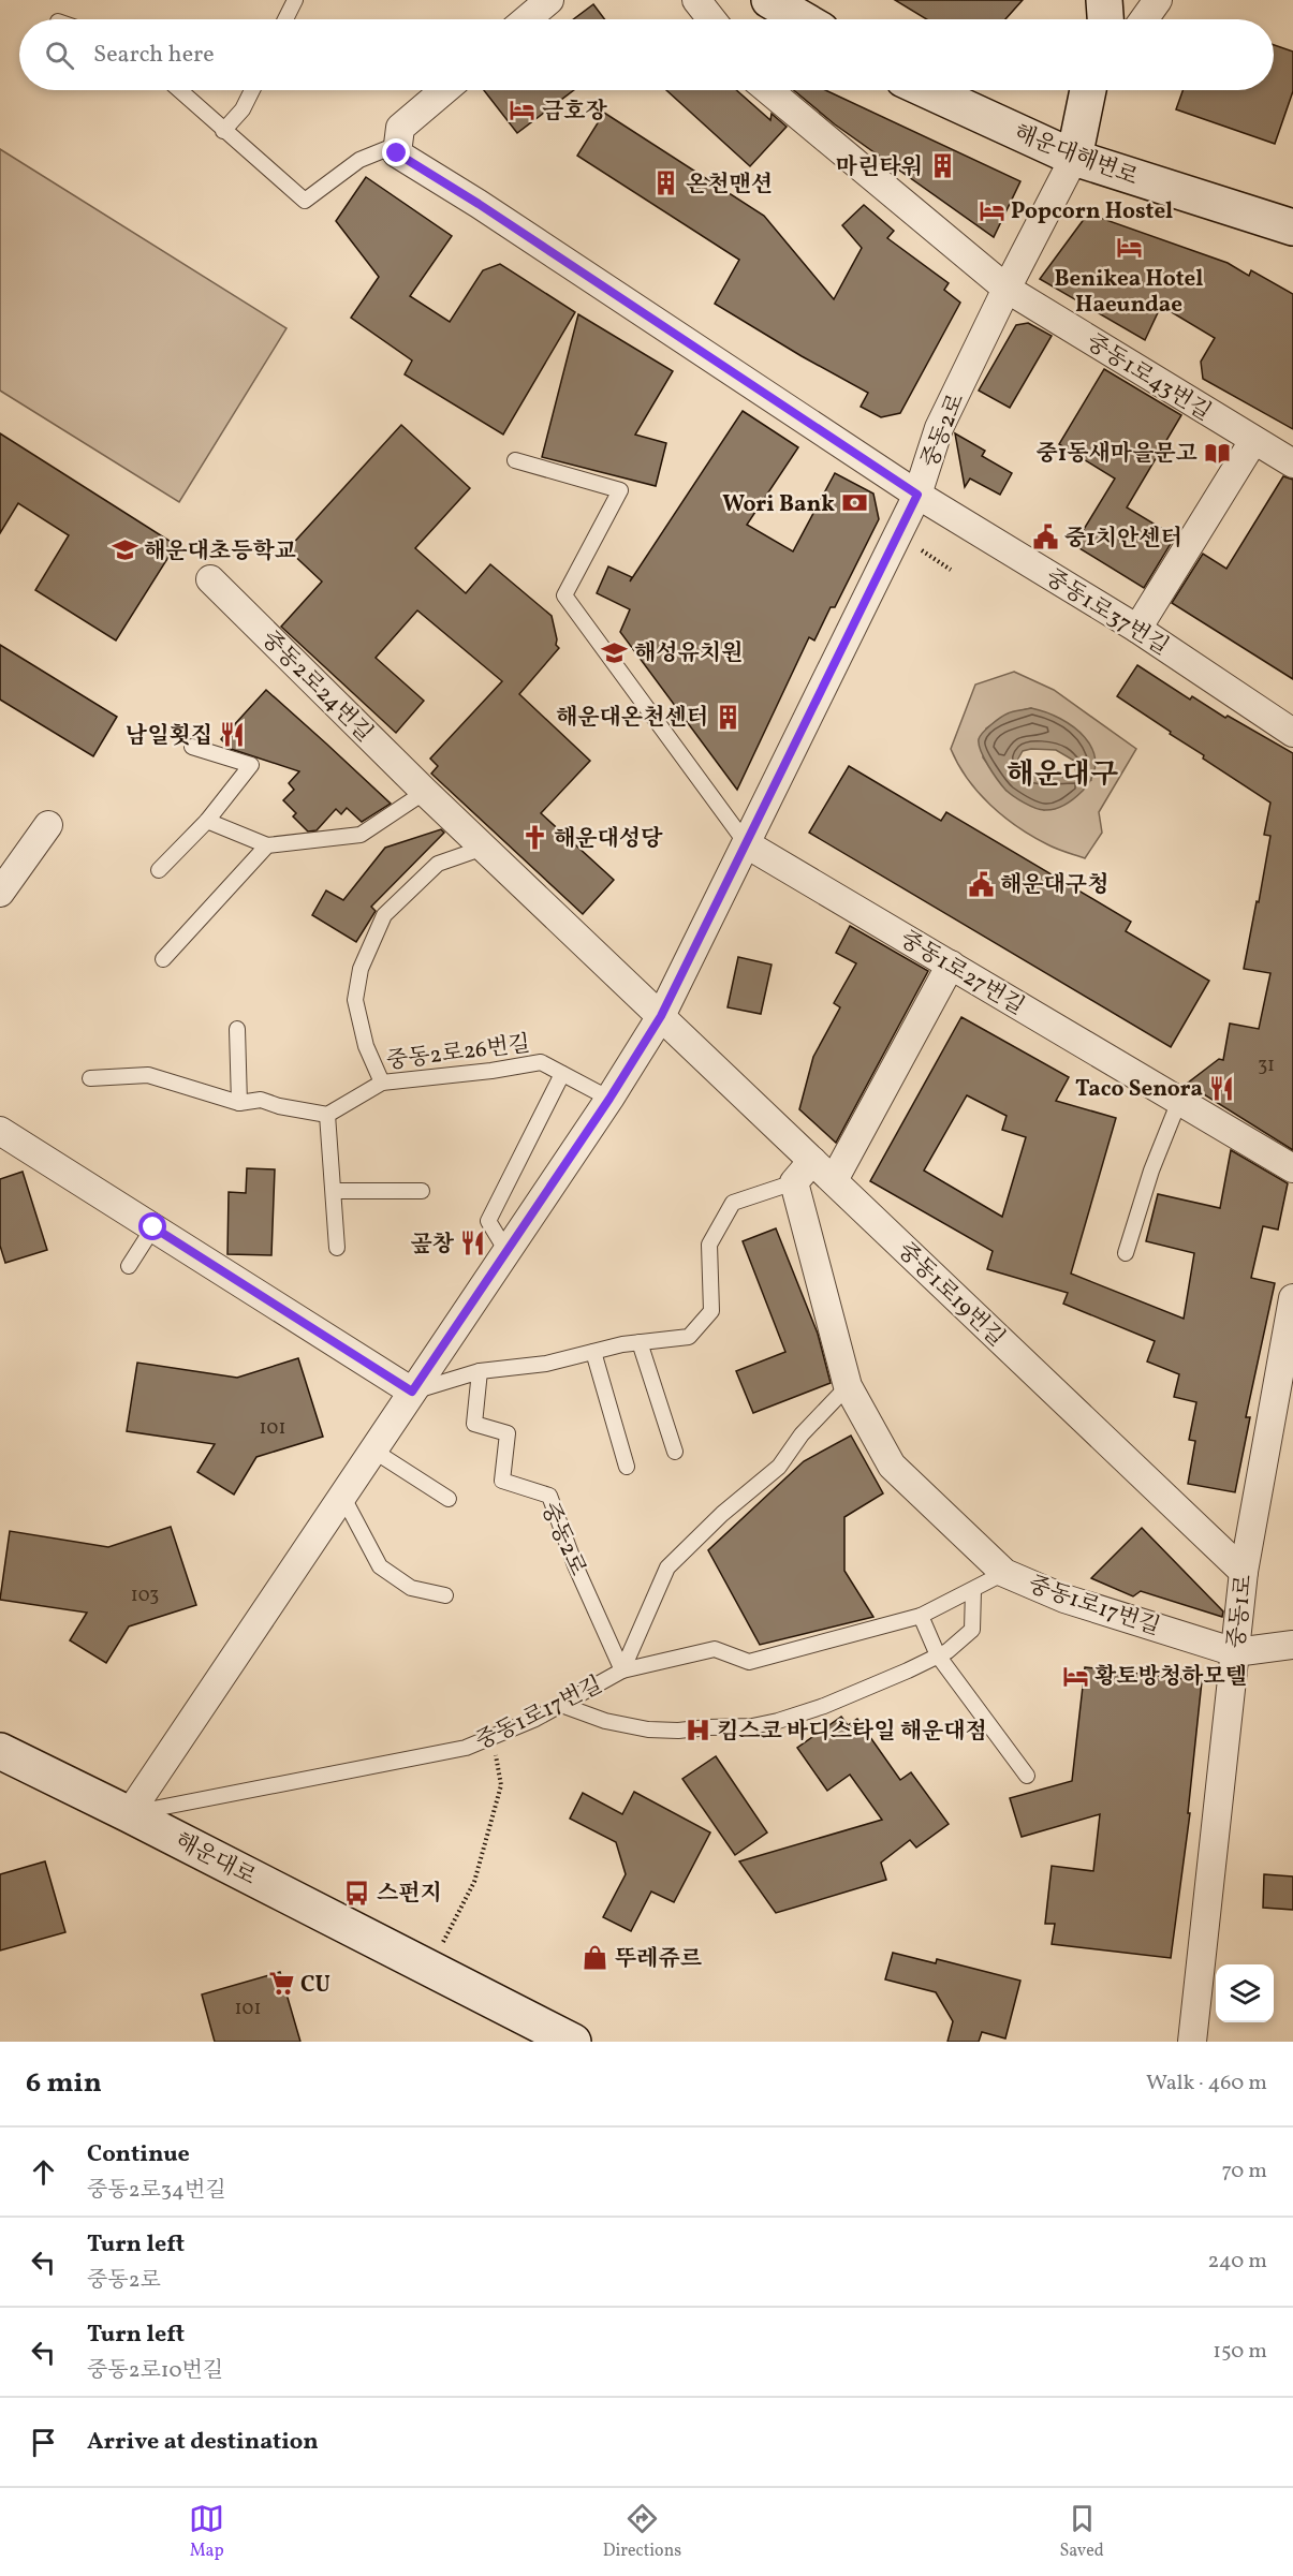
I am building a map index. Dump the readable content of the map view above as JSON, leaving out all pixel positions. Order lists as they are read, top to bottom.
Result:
{
  "streets": {
    "main road": ["해운대해변로", "해운대로"],
    "street": [
      "중동1로43번길",
      "중동2로",
      "중동1로37번길",
      "중동2로24번길",
      "중동1로27번길",
      "중동1로19번길",
      "중동1로17번길",
      "중동1로"
    ],
    "lane": ["중동2로26번길"]
  },
  "crossings": [
    ["해운대해변로", "중동2로"],
    ["중동1로43번길", "중동2로"],
    ["중동2로", "중동1로37번길"],
    ["중동2로", "중동2로24번길"],
    ["중동2로", "중동1로27번길"],
    ["중동2로", "중동2로26번길"],
    ["중동2로", "중동1로19번길"],
    ["중동2로", "중동1로17번길"],
    ["중동2로", "해운대로"],
    ["중동2로24번길", "중동1로19번길"],
    ["중동1로19번길", "중동1로"],
    ["중동1로17번길", "중동1로"],
    ["중동1로17번길", "해운대로"]
  ],
  "districts": ["해운대구"],
  "places": {
    "hotel": [
      "금호장",
      "Popcorn Hostel",
      "Benikea Hotel Haeundae",
      "황토방청하모텔"
    ],
    "building": ["마린타워", "온천맨션", "해운대온천센터"],
    "library": ["중1동새마을문고"],
    "bank": ["Wori Bank"],
    "public building": ["중1치안센터", "해운대구청"],
    "school or university": ["해운대초등학교", "해성유치원"],
    "restaurant": ["남일횟집", "Taco Senora", "곺창"],
    "church": ["해운대성당"],
    "hospital": ["킴스코 바디스타일 해운대점"],
    "bus stop": ["스펀지"],
    "shop": ["뚜레쥬르"],
    "supermarket": ["CU"]
  },
  "house_numbers": [
    "31",
    "101",
    "103",
    "101"
  ],
  "page": {
    "search": "Search here",
    "heading": ["6 min", "Walk · 460 m"],
    "list": [
      ["Continue", "중동2로34번길", "70 m"],
      ["Turn left", "중동2로", "240 m"],
      ["Turn left", "중동2로10번길", "150 m"],
      "Arrive at destination"
    ],
    "nav": ["Map", "Directions", "Saved"]
  }
}
